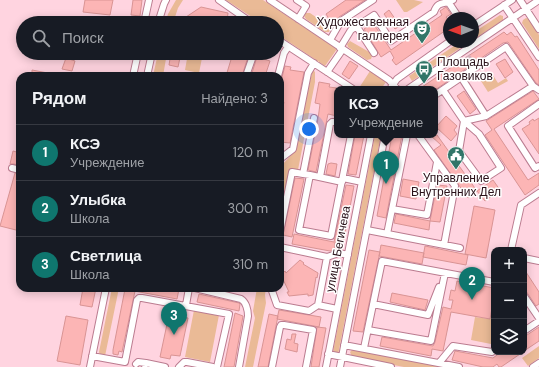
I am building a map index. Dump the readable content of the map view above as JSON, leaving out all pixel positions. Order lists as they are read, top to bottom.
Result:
{
  "streets": {
    "street": ["улица Бегичева"]
  },
  "places": {
    "theatre": ["Художественная галлерея"],
    "bus stop": ["Площадь Газовиков"],
    "public building": ["Управление Внутренних Дел"]
  },
  "north": "left",
  "page": {
    "search": "Поиск",
    "heading": ["Рядом", "Найдено: 3"],
    "popup": ["КСЭ", "Учреждение"],
    "list": [
      {
        "mark": "1",
        "name": "КСЭ",
        "note": "Учреждение",
        "value": "120 m"
      },
      {
        "mark": "2",
        "name": "Улыбка",
        "note": "Школа",
        "value": "300 m"
      },
      {
        "mark": "3",
        "name": "Светлица",
        "note": "Школа",
        "value": "310 m"
      }
    ],
    "pins": ["1", "2", "3"],
    "map_buttons": ["+", "−"]
  }
}
